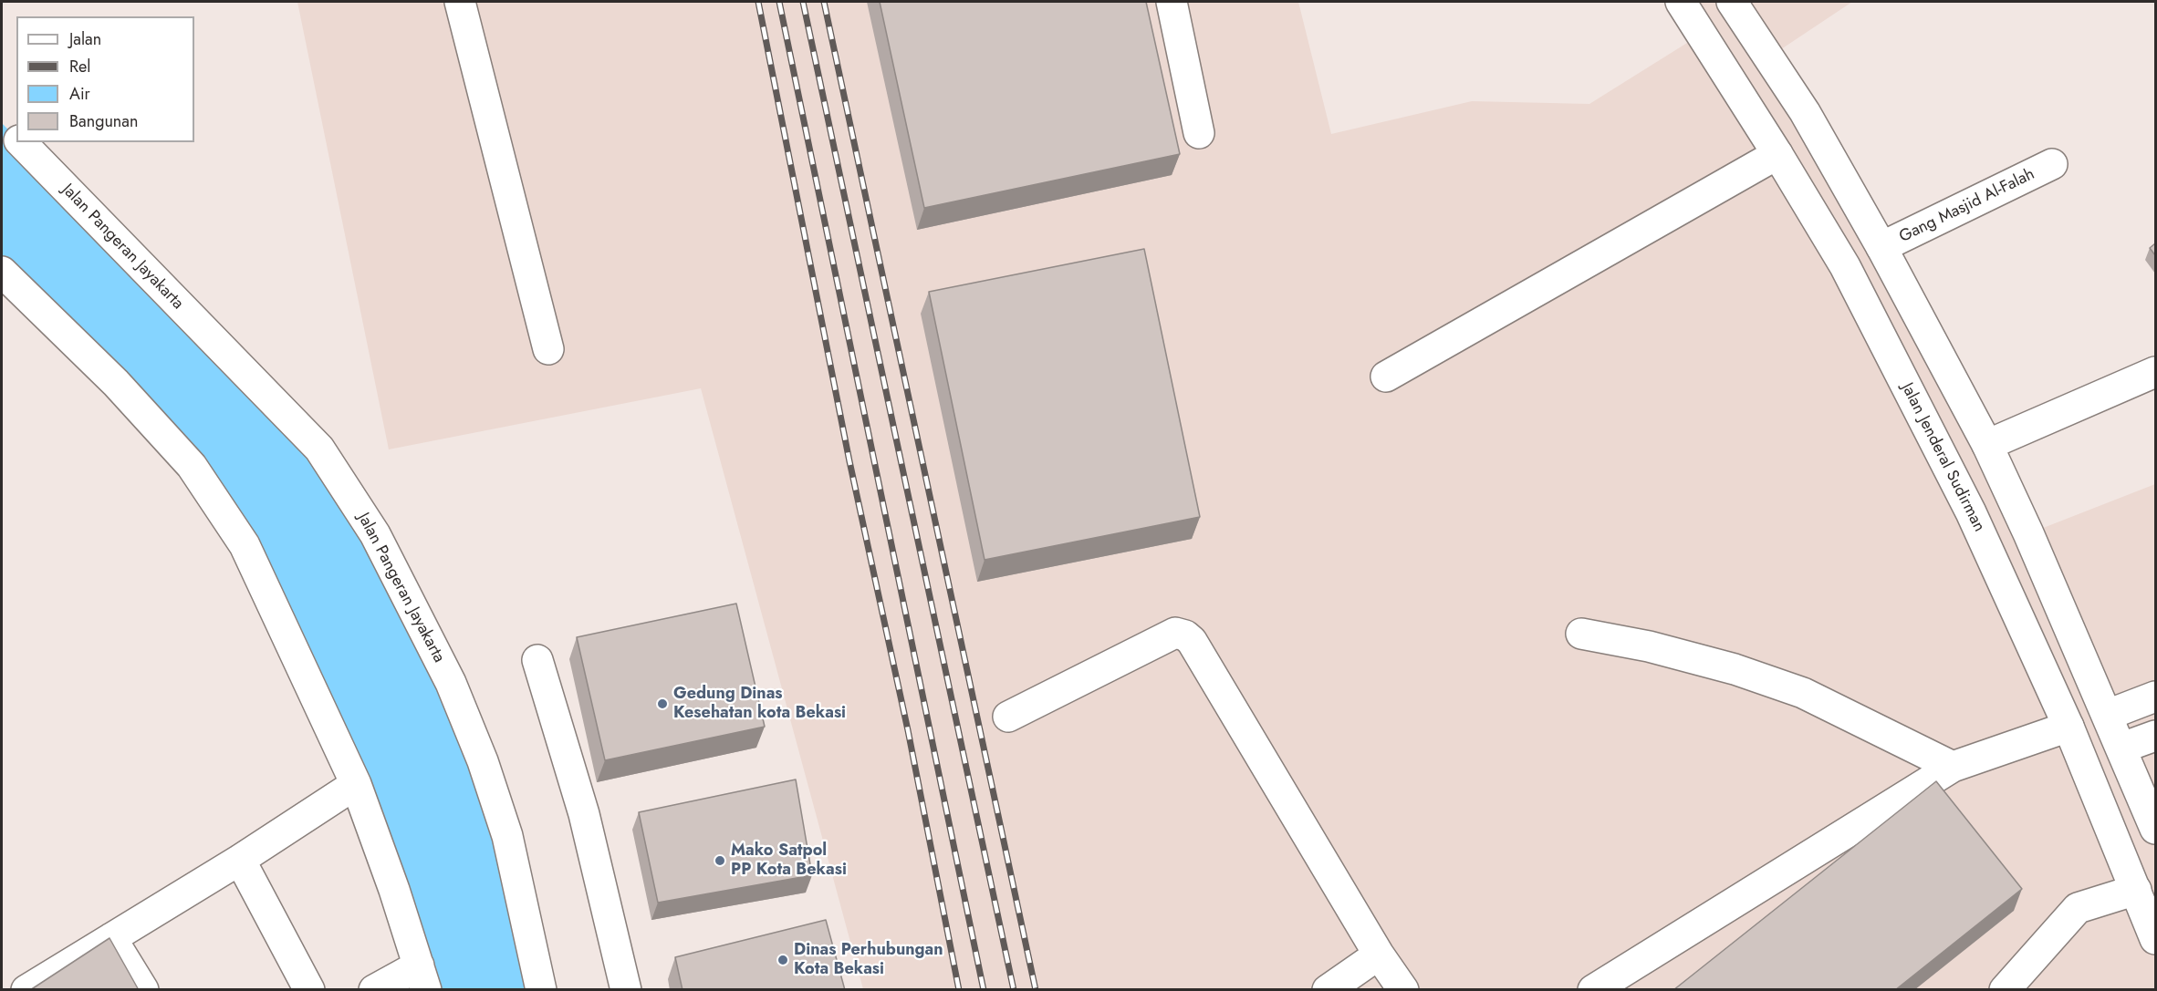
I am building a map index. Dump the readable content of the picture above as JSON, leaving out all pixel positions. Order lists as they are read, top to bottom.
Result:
{
  "streets": {
    "main road": ["Gang Masjid Al-Falah", "Jalan Pangeran Jayakarta", "Jalan Jenderal Sudirman"]
  },
  "places": ["Gedung Dinas Kesehatan kota Bekasi", "Mako Satpol PP Kota Bekasi", "Dinas Perhubungan Kota Bekasi"],
  "legend": [
    "Jalan",
    "Rel",
    "Air",
    "Bangunan"
  ]
}
